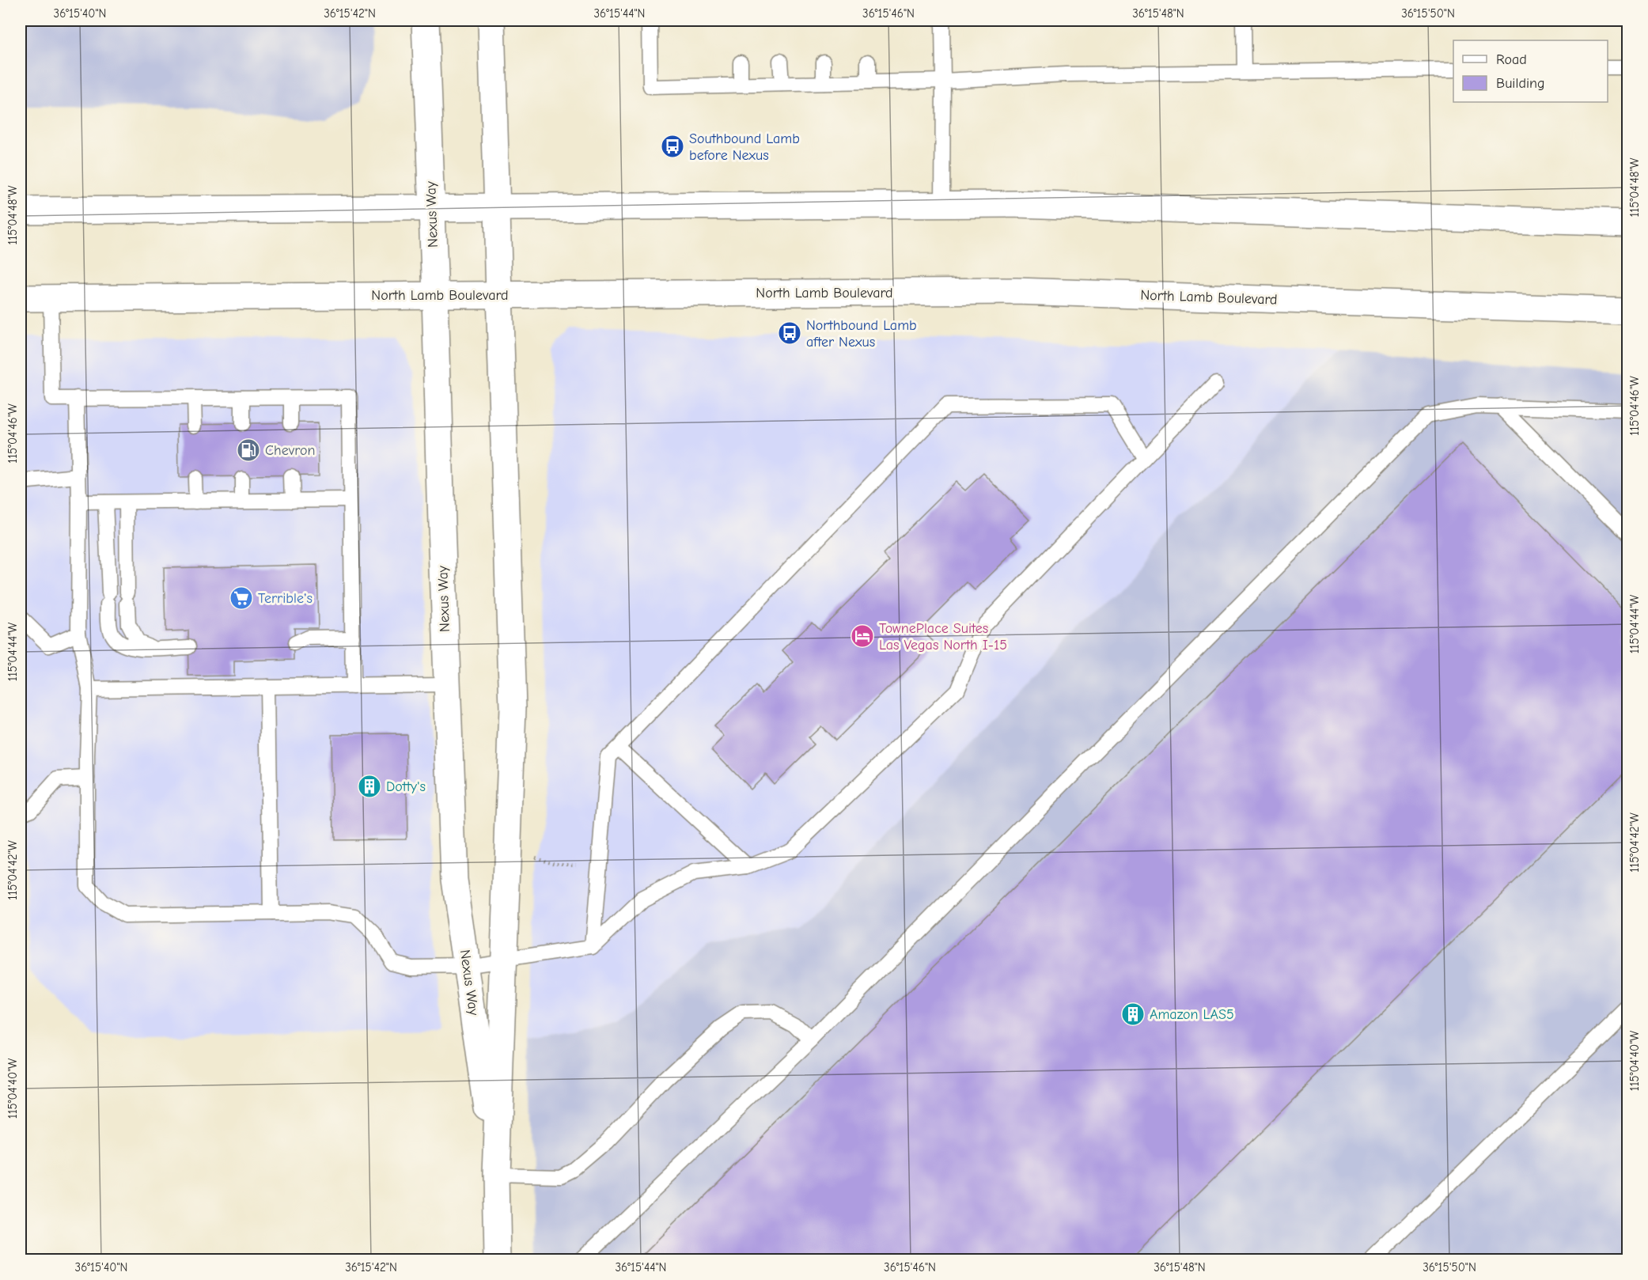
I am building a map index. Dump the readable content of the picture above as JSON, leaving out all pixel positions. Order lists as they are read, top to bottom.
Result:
{
  "streets": {
    "main road": ["Nexus Way", "North Lamb Boulevard"]
  },
  "crossings": [
    ["Nexus Way", "North Lamb Boulevard"]
  ],
  "places": {
    "bus stop": ["Southbound Lamb before Nexus", "Northbound Lamb after Nexus"],
    "fuel station": ["Chevron"],
    "supermarket": ["Terrible's"],
    "hotel": ["TownePlace Suites Las Vegas North I-15"],
    "building": ["Dotty's", "Amazon LAS5"]
  },
  "legend": ["Road", "Building"],
  "coordinates": [
    "36°15'40\"N",
    "36°15'42\"N",
    "36°15'44\"N",
    "36°15'46\"N",
    "36°15'48\"N",
    "36°15'50\"N",
    "115°04'48\"W",
    "115°04'46\"W",
    "115°04'44\"W",
    "115°04'42\"W",
    "115°04'40\"W"
  ]
}
